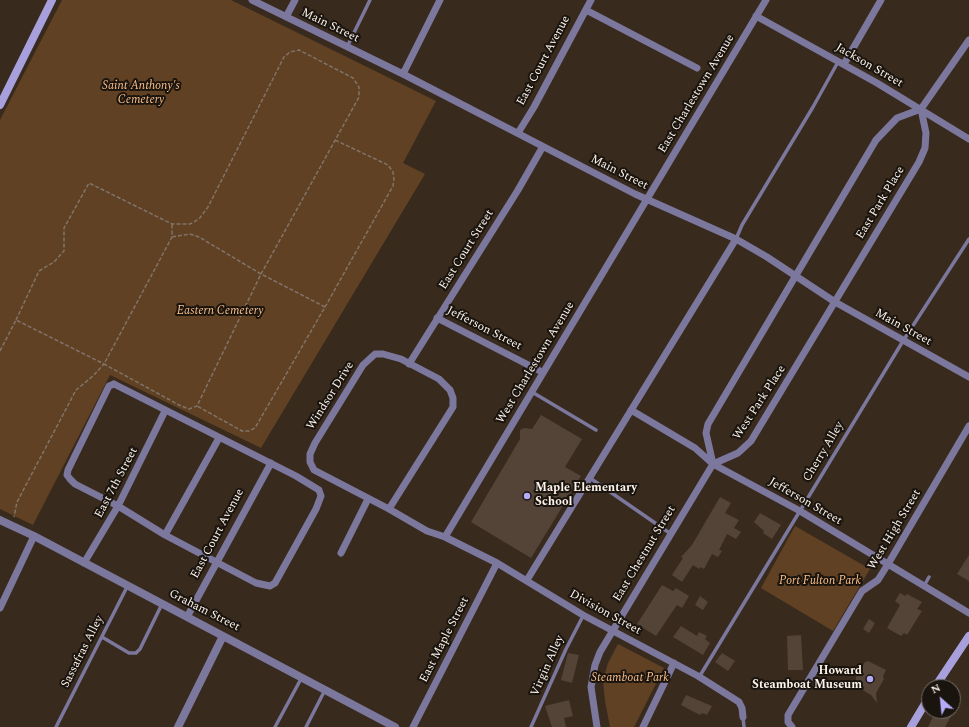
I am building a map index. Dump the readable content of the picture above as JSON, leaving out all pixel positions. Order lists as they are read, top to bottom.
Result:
{
  "streets": {
    "street": [
      "Main Street",
      "East Court Avenue",
      "Jackson Street",
      "East Charlestown Avenue",
      "East Park Place",
      "East Court Street",
      "Jefferson Street",
      "West Charlestown Avenue",
      "Windsor Drive",
      "West Park Place",
      "East 7th Street",
      "West High Street",
      "East Chestnut Street",
      "Graham Street",
      "Division Street",
      "East Maple Street"
    ],
    "lane": ["Cherry Alley", "Sassafras Alley", "Virgin Alley"]
  },
  "crossings": [
    ["Main Street", "East Court Avenue"],
    ["Main Street", "East Charlestown Avenue"],
    ["Main Street", "East Park Place"],
    ["Main Street", "East Court Street"],
    ["Main Street", "West Charlestown Avenue"],
    ["Main Street", "West Park Place"],
    ["Main Street", "Cherry Alley"],
    ["East Court Avenue", "Graham Street"],
    ["Jackson Street", "East Charlestown Avenue"],
    ["Jackson Street", "East Park Place"],
    ["East Charlestown Avenue", "West Charlestown Avenue"],
    ["East Park Place", "West Park Place"],
    ["East Court Street", "Jefferson Street"],
    ["East Court Street", "Windsor Drive"],
    ["Jefferson Street", "West Charlestown Avenue"],
    ["Jefferson Street", "West Park Place"],
    ["Jefferson Street", "Cherry Alley"],
    ["Jefferson Street", "West High Street"],
    ["Jefferson Street", "East Chestnut Street"],
    ["West Charlestown Avenue", "Windsor Drive"],
    ["West Charlestown Avenue", "Division Street"],
    ["Windsor Drive", "Division Street"],
    ["West Park Place", "East Chestnut Street"],
    ["Cherry Alley", "Division Street"],
    ["East 7th Street", "Graham Street"],
    ["East Chestnut Street", "Division Street"],
    ["Graham Street", "Sassafras Alley"],
    ["Division Street", "East Maple Street"],
    ["Division Street", "Virgin Alley"]
  ],
  "parks": [
    "Saint Anthony's Cemetery",
    "Eastern Cemetery",
    "Port Fulton Park",
    "Steamboat Park"
  ],
  "places": ["Maple Elementary School", "Howard Steamboat Museum"],
  "north": "top left"
}
